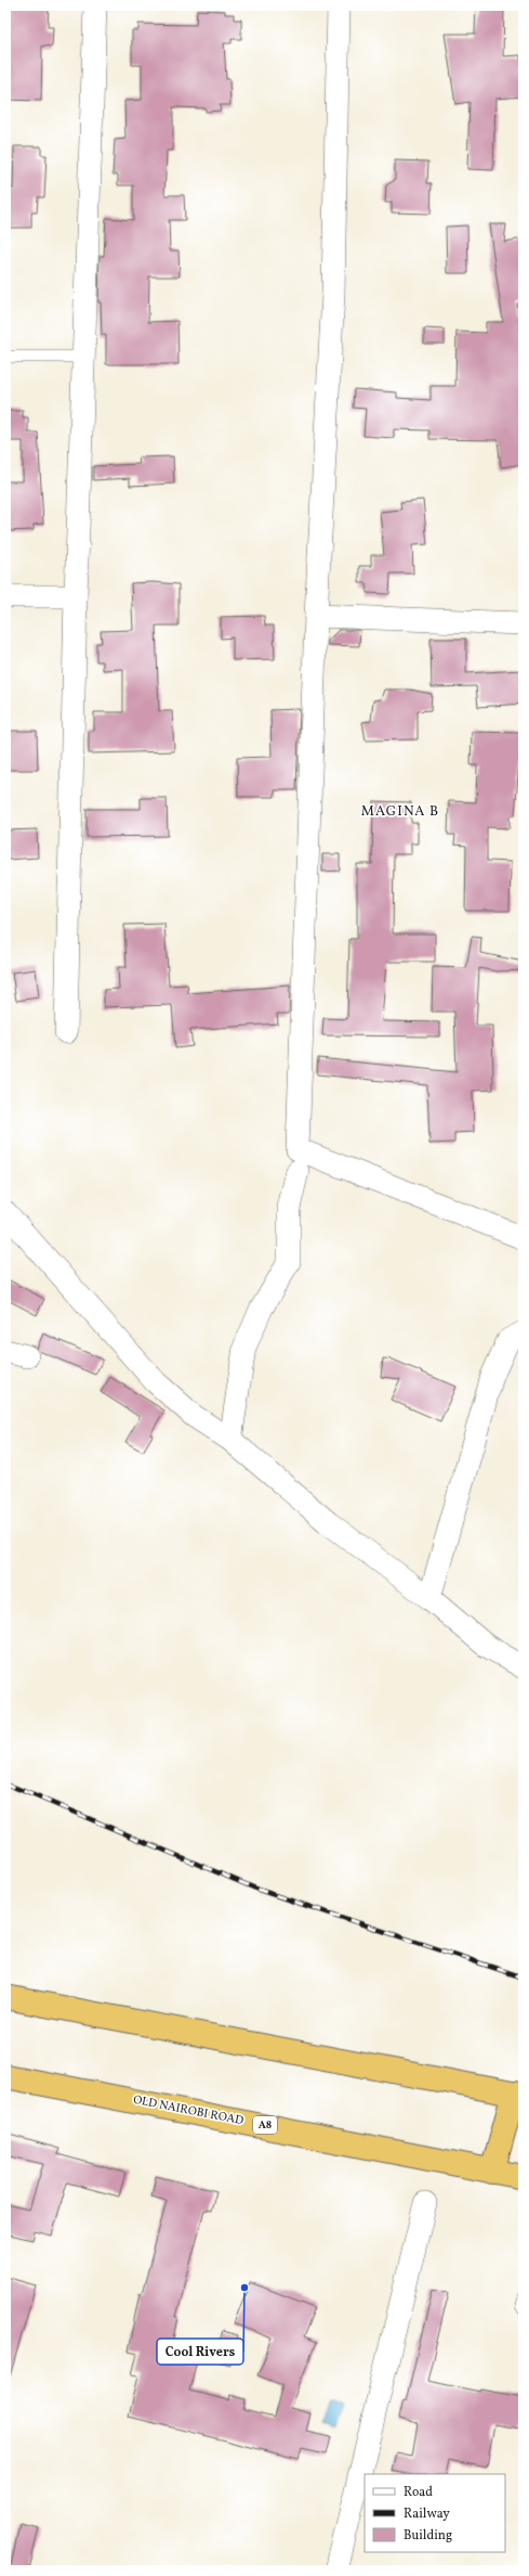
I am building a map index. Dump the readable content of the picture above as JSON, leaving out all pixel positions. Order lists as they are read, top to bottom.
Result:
{
  "streets": {
    "highway": ["OLD NAIROBI ROAD", "A8"]
  },
  "districts": ["MAGINA B"],
  "places": ["Cool Rivers"],
  "legend": ["Road", "Railway", "Building"]
}
